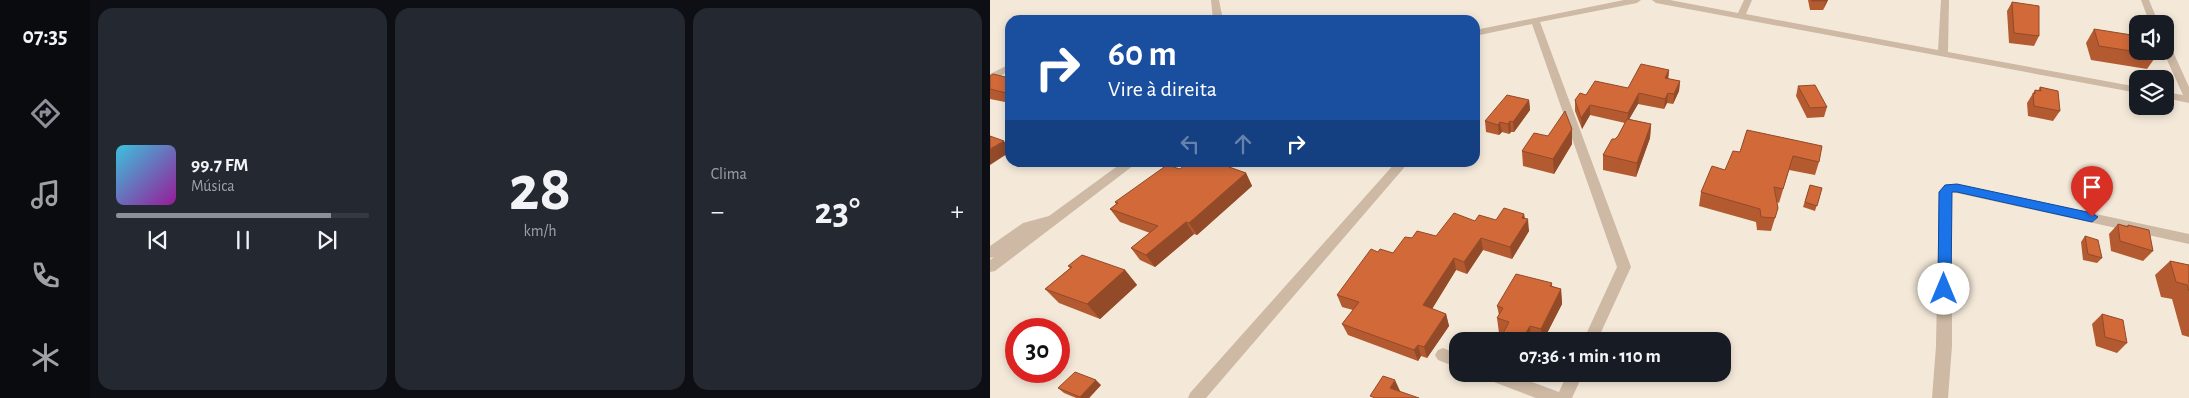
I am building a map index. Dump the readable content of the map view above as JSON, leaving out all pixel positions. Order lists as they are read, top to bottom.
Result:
{
  "page": {
    "tabs": "07:35",
    "tile": [
      ["28", "km/h"],
      "Clima"
    ],
    "turn": ["60 m", "Vire à direita"],
    "song": ["99.7 FM", "Música"],
    "heat": ["−", "23°", "+"],
    "limit": "30",
    "trip": "07:36 · 1 min · 110 m"
  }
}
